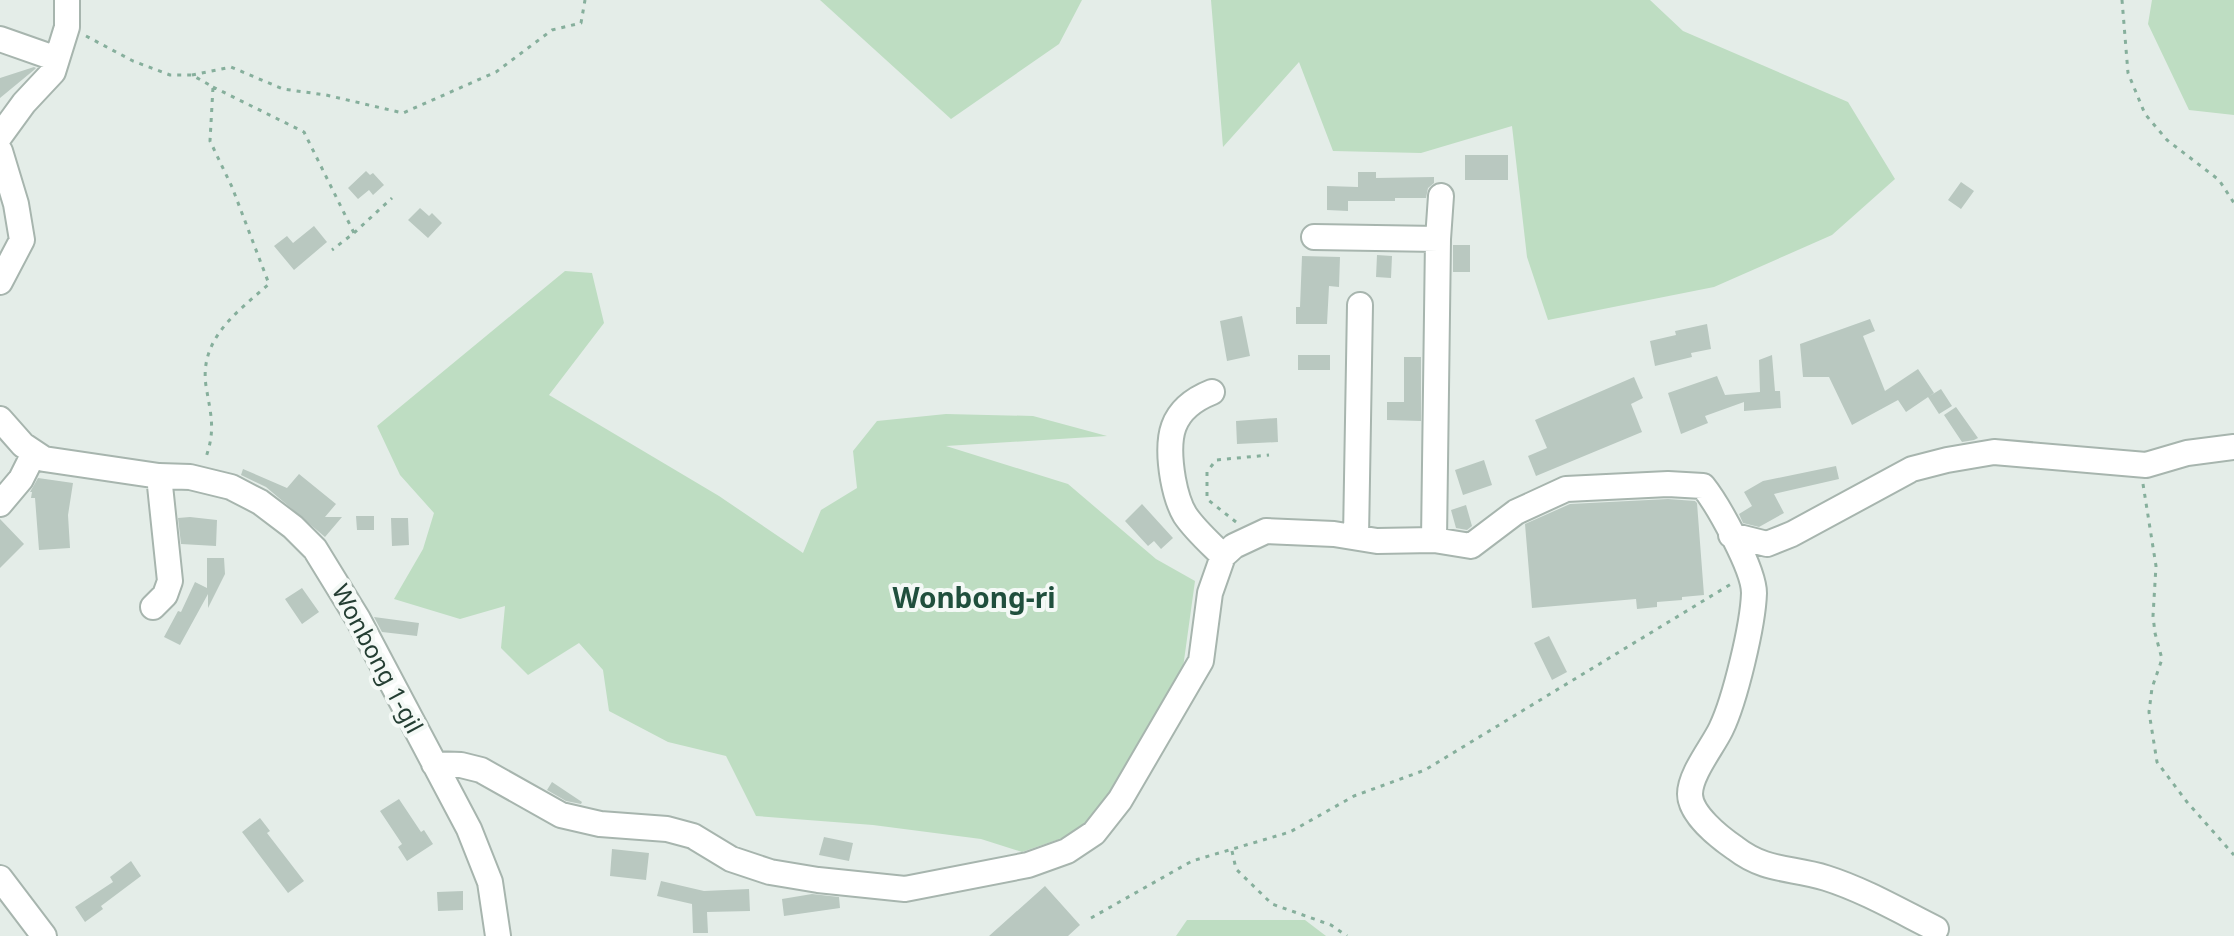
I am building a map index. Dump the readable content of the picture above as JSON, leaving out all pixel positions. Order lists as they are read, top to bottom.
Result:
{
  "streets": {
    "street": ["Wonbong 1-gil"]
  },
  "districts": ["Wonbong-ri"]
}
